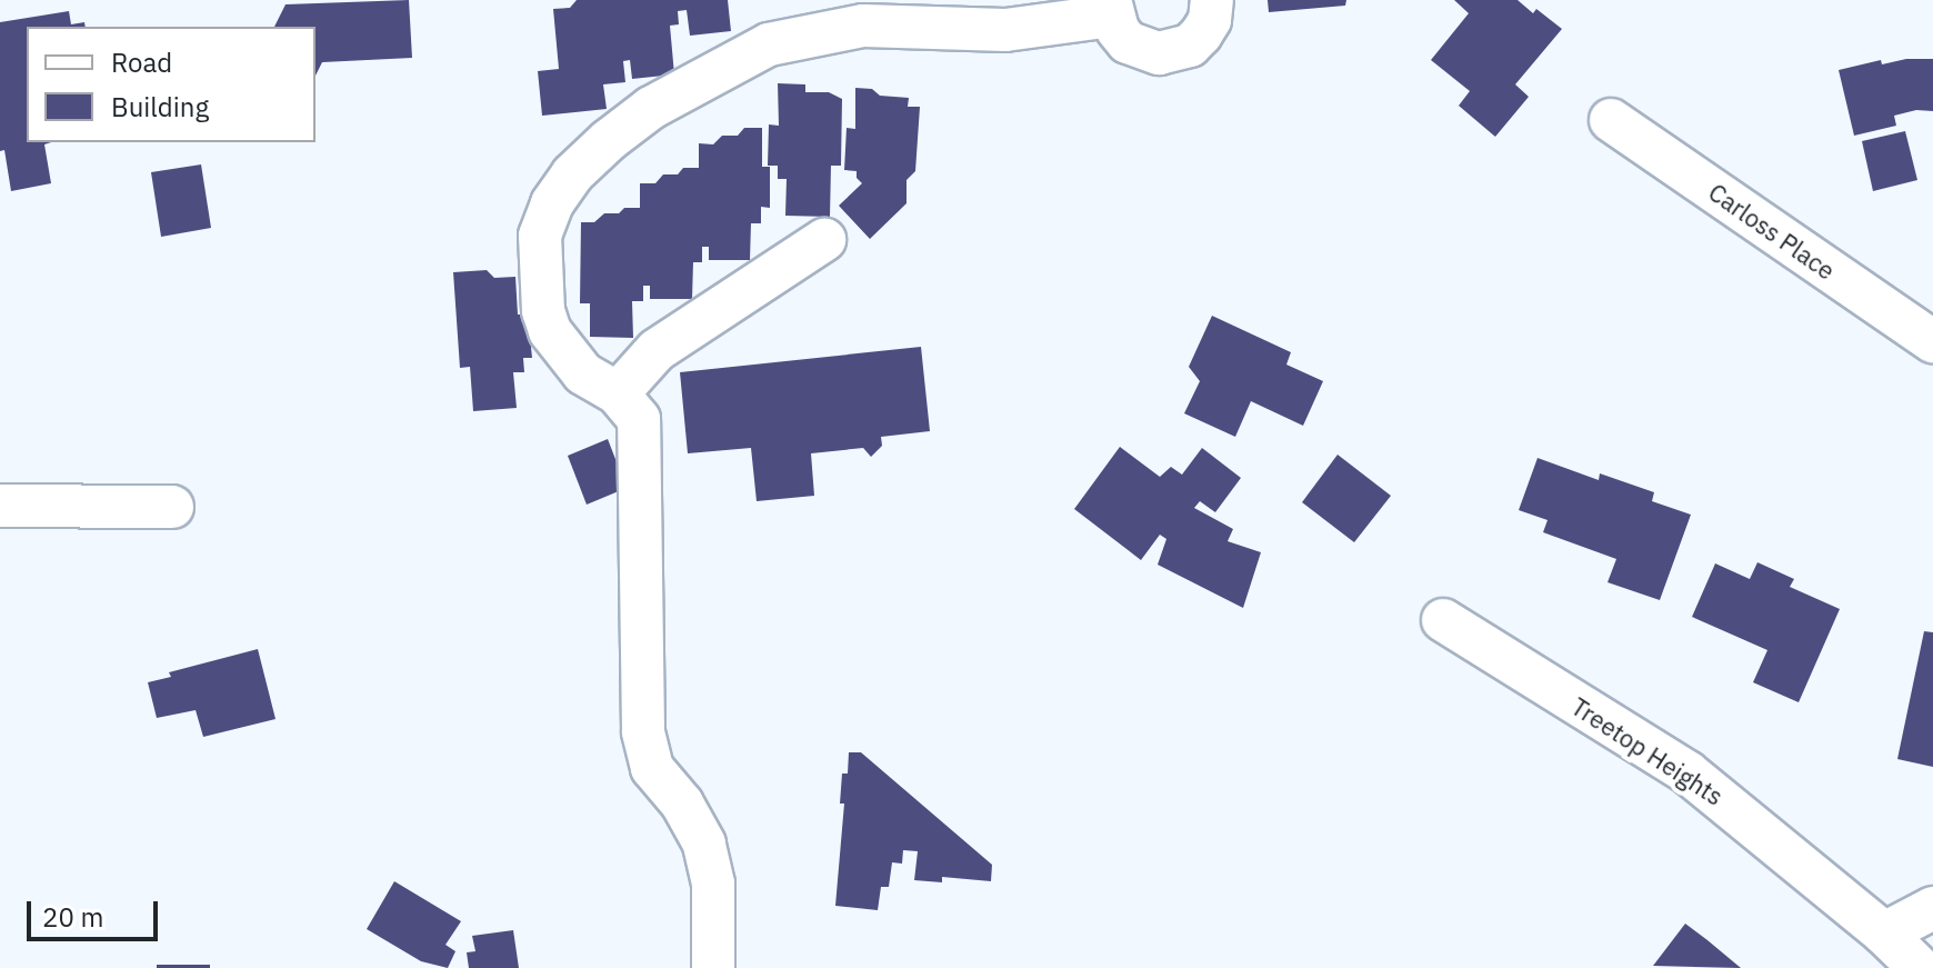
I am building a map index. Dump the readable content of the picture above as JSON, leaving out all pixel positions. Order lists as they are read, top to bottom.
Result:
{
  "streets": {
    "street": ["Carloss Place", "Treetop Heights"]
  },
  "legend": ["Road", "Building"],
  "scale_bar": "20 m"
}
